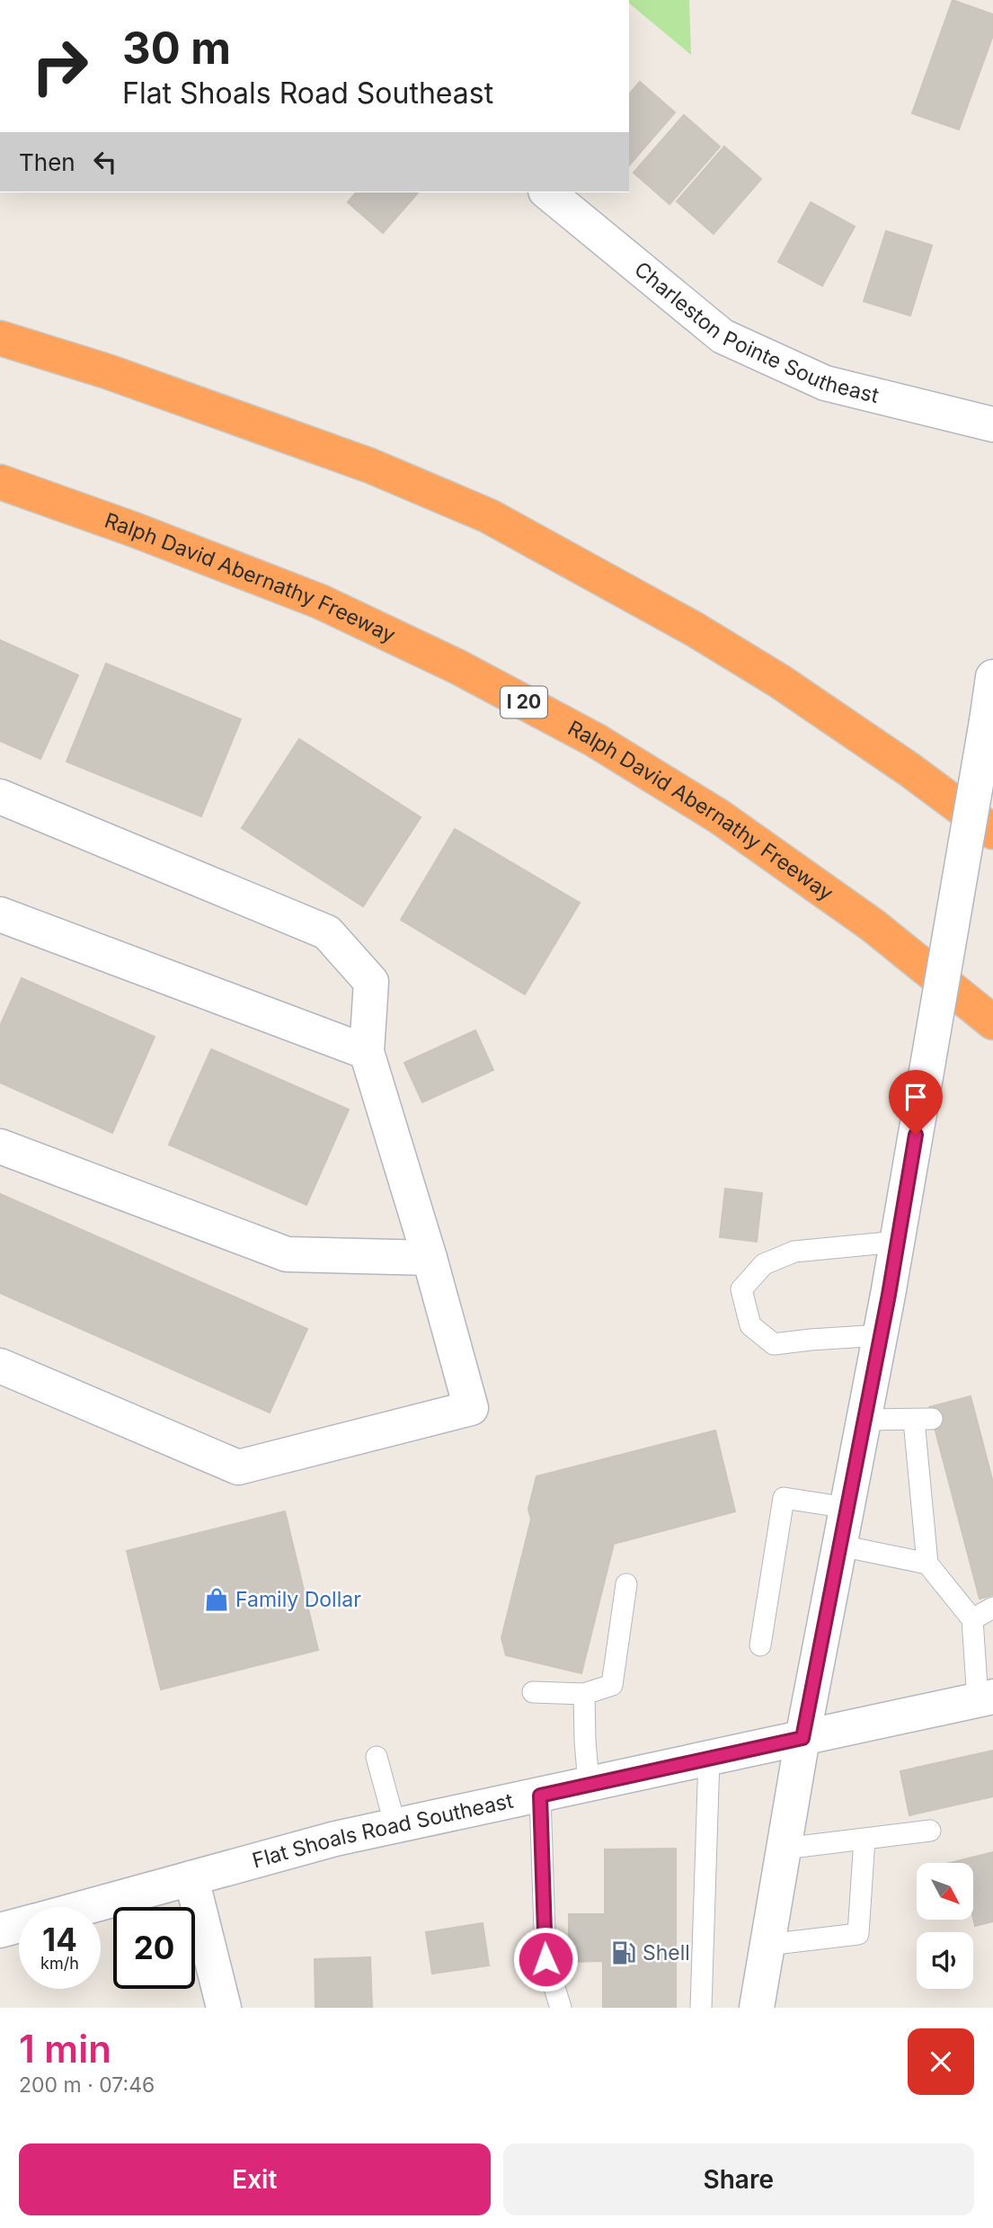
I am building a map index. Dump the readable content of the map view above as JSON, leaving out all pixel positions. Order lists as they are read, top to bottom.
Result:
{
  "streets": {
    "highway": ["Ralph David Abernathy Freeway", "I 20"],
    "street": ["Charleston Pointe Southeast", "Flat Shoals Road Southeast"]
  },
  "places": {
    "shop": ["Family Dollar"],
    "fuel station": ["Shell"]
  },
  "north": "bottom right",
  "page": {
    "turn": ["30 m", "Flat Shoals Road Southeast"],
    "then": "Then",
    "speed": "14 km/h",
    "limit": "20",
    "heading": ["1 min", "200 m · 07:46"],
    "buttons": ["Exit", "Share"]
  }
}
